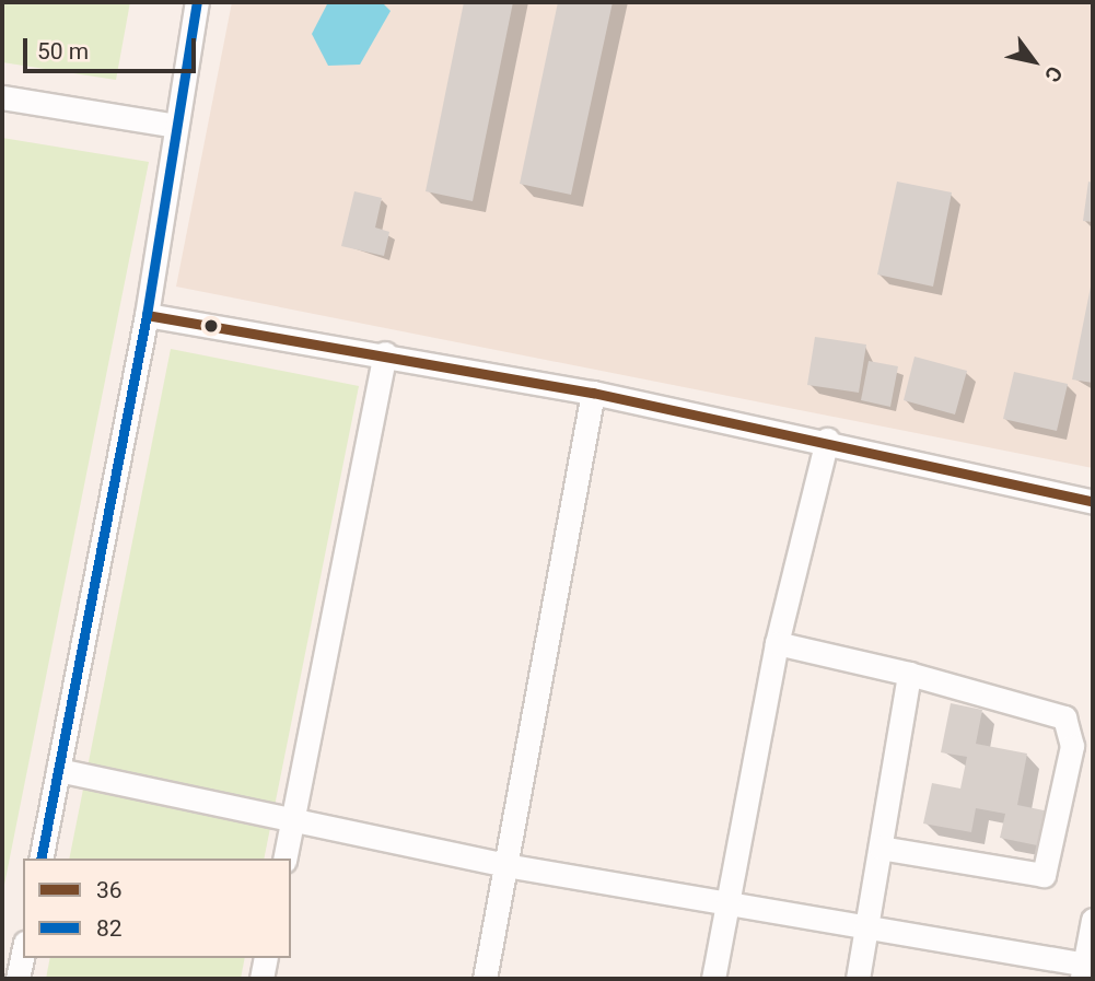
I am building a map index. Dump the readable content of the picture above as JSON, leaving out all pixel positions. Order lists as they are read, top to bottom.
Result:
{
  "lines": ["transit line 82", "transit line 36"],
  "legend": ["36", "82"],
  "scale_bar": "50 m",
  "north": "bottom right"
}
